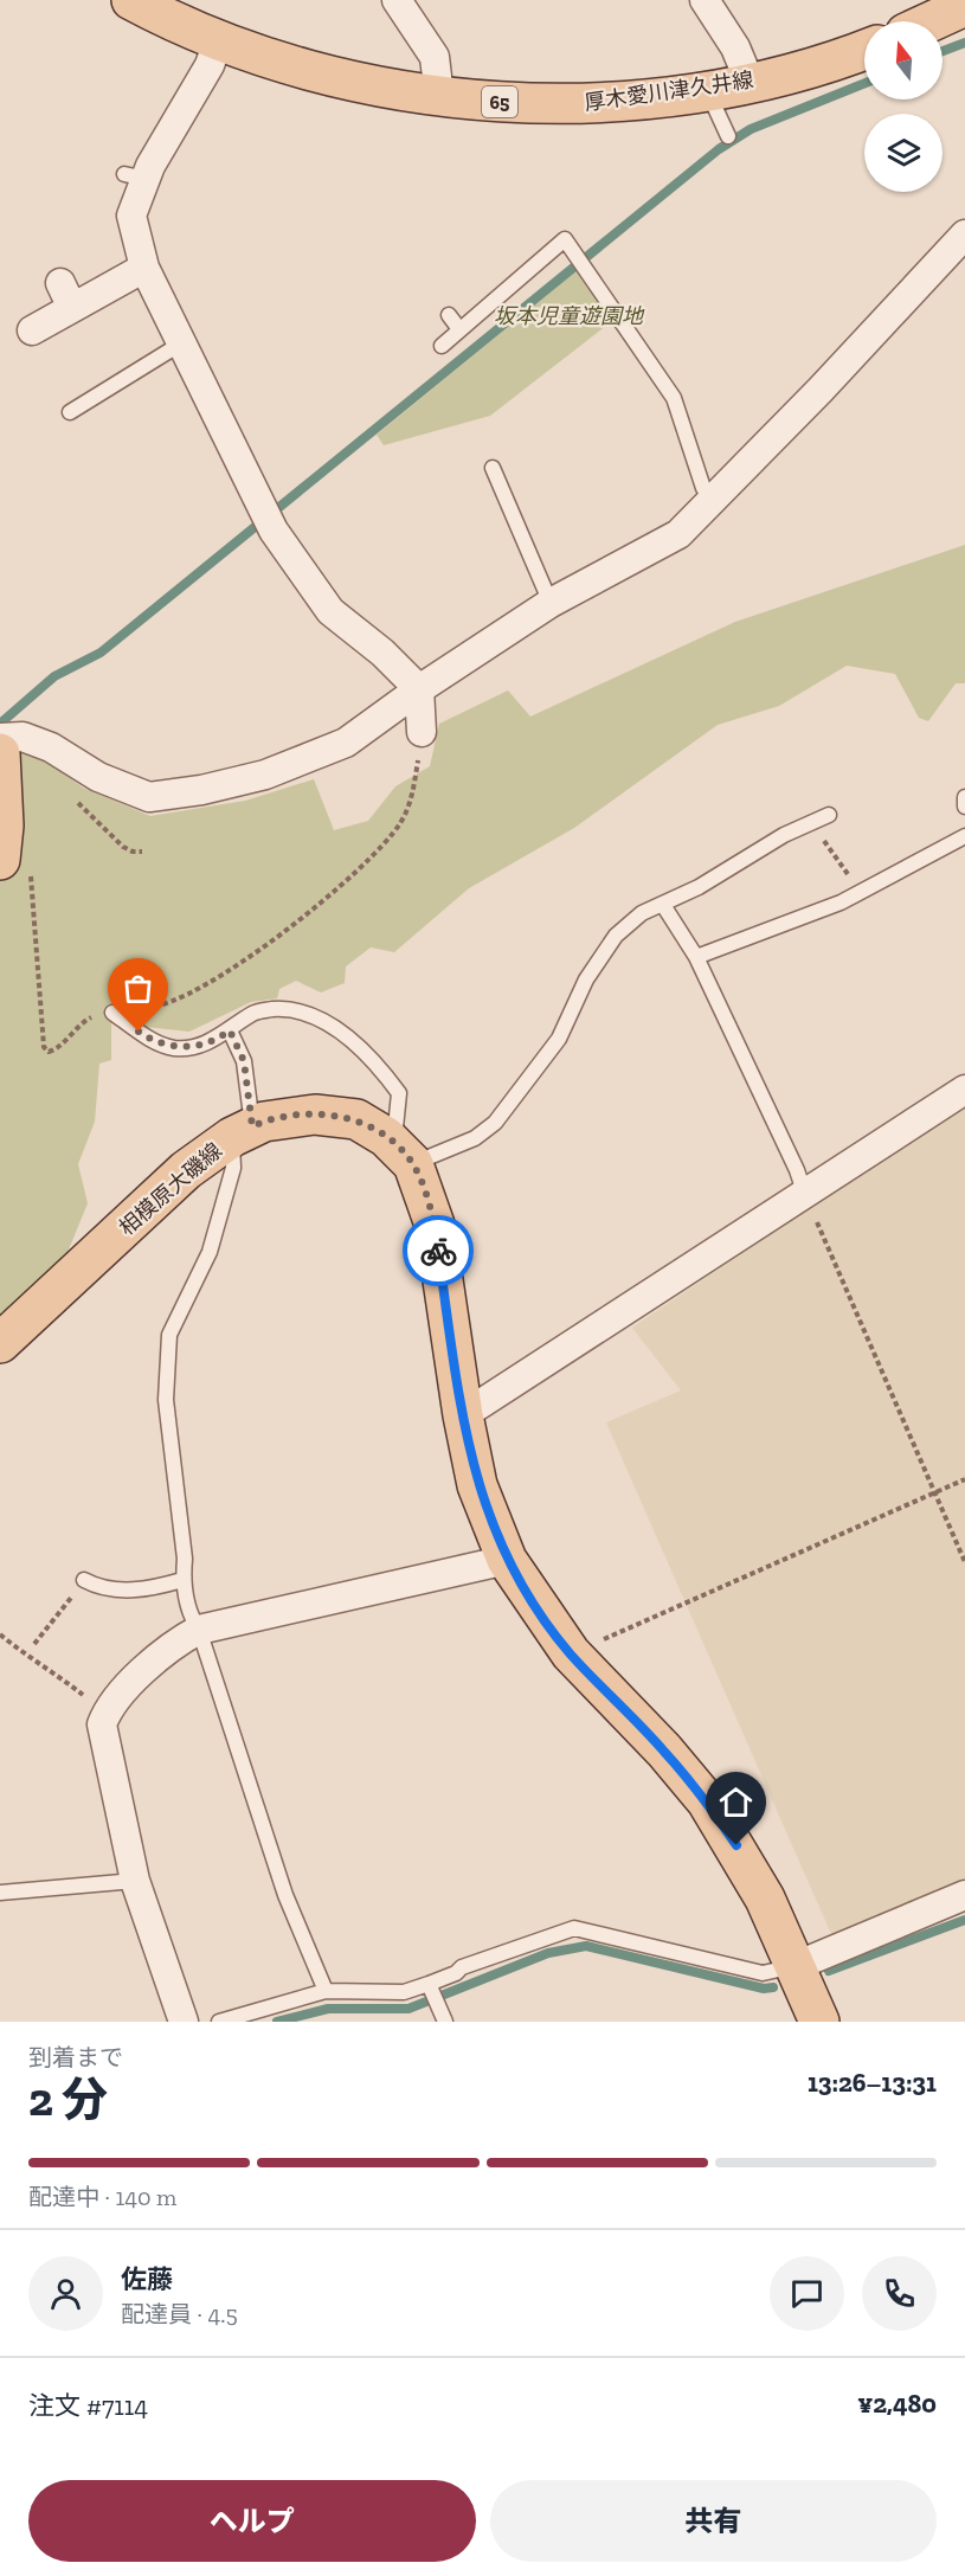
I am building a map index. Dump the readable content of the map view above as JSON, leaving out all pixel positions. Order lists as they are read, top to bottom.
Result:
{
  "streets": {
    "main road": ["厚木愛川津久井線", "65", "相模原大磯線"]
  },
  "parks": ["坂本児童遊園地"],
  "north": "top",
  "page": {
    "heading": ["2 分", "到着まで", "13:26–13:31"],
    "panel": [
      "佐藤",
      "配達員 · 4.5",
      "注文 #7114",
      "¥2,480"
    ],
    "bar": "配達中 · 140 m",
    "buttons": ["ヘルプ", "共有"]
  }
}
